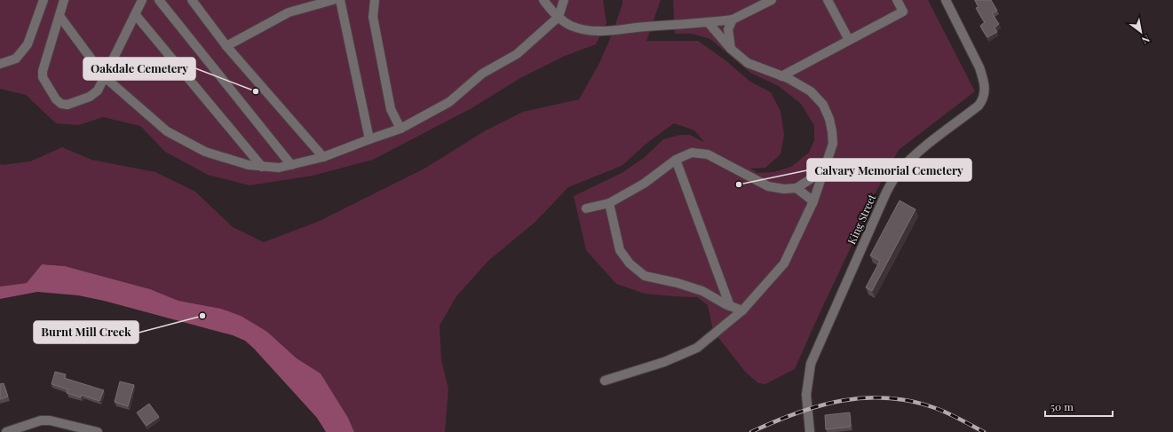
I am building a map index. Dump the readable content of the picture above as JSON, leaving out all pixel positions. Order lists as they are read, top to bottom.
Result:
{
  "streets": {
    "street": ["King Street"]
  },
  "places": ["Oakdale Cemetery", "Calvary Memorial Cemetery", "Burnt Mill Creek"],
  "scale_bar": "50 m",
  "north": "bottom right"
}
